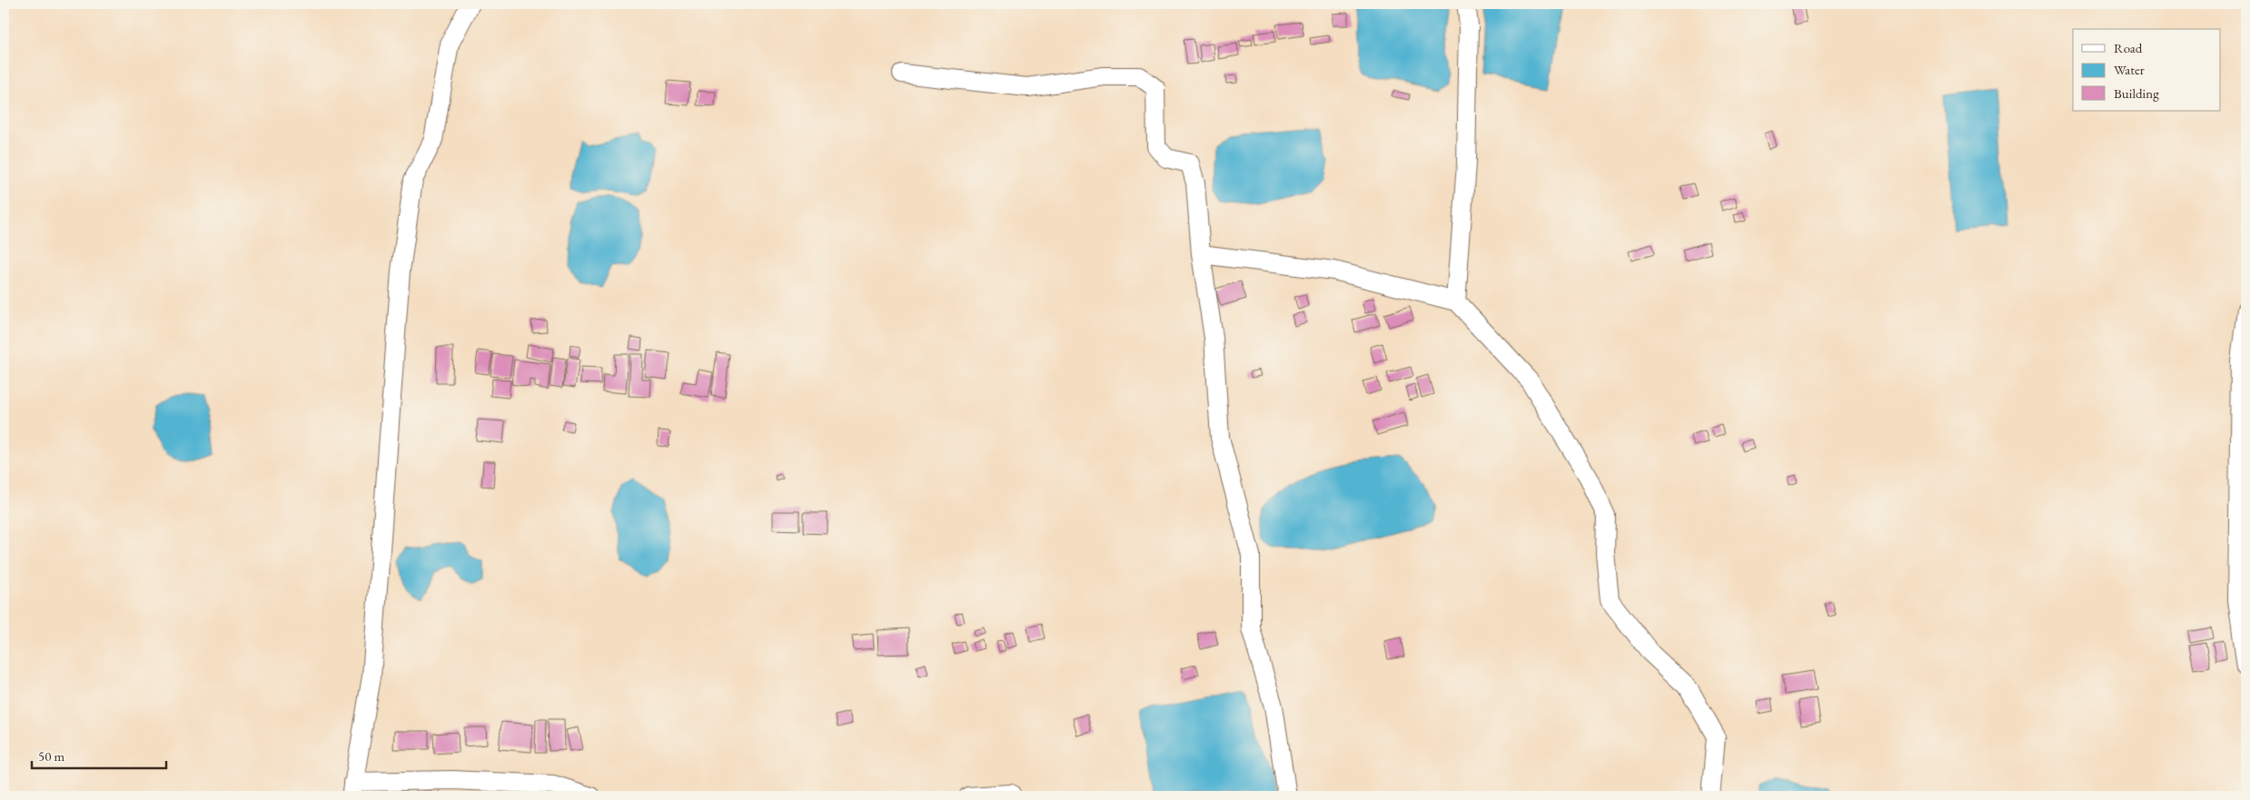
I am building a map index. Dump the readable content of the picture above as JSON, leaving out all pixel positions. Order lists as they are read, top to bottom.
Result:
{
  "legend": ["Road", "Water", "Building"],
  "scale_bar": "50 m"
}
